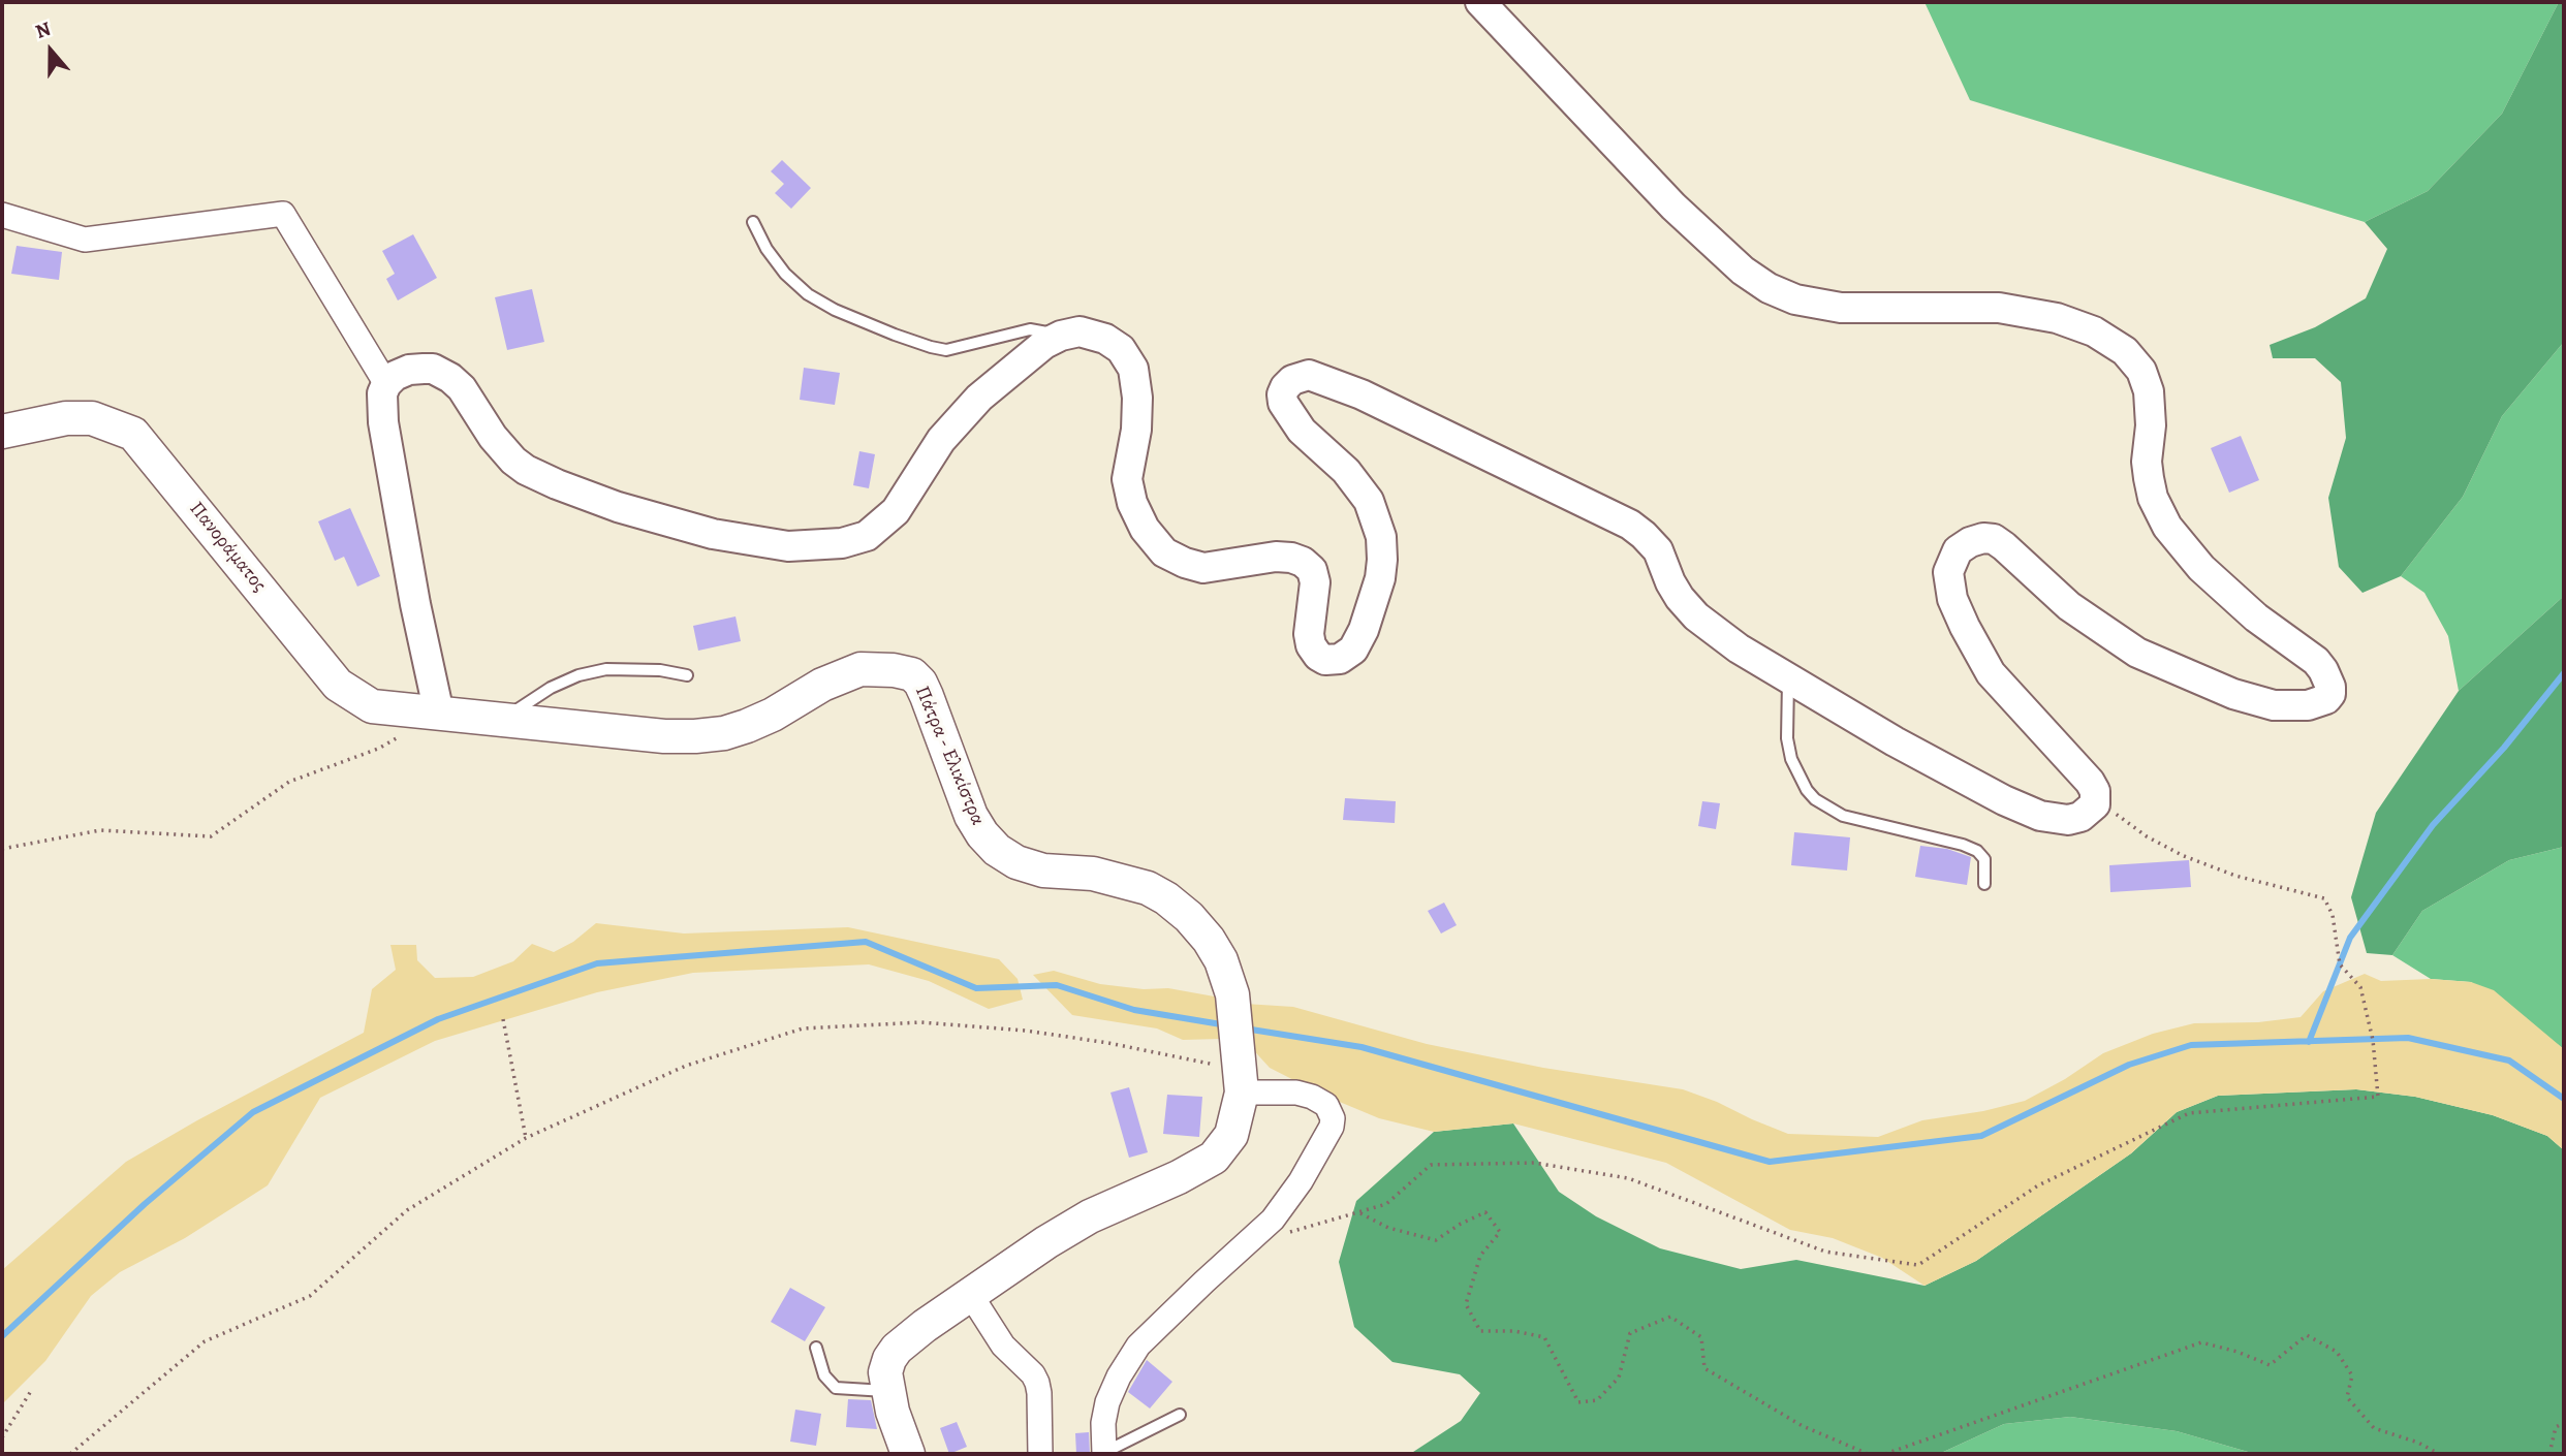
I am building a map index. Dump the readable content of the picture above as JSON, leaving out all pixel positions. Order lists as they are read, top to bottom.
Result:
{
  "streets": {
    "main road": ["Πανοράματος", "Πάτρα - Ελικίστρα"]
  },
  "crossings": [
    ["Πανοράματος", "Πάτρα - Ελικίστρα"]
  ],
  "north": "top"
}
